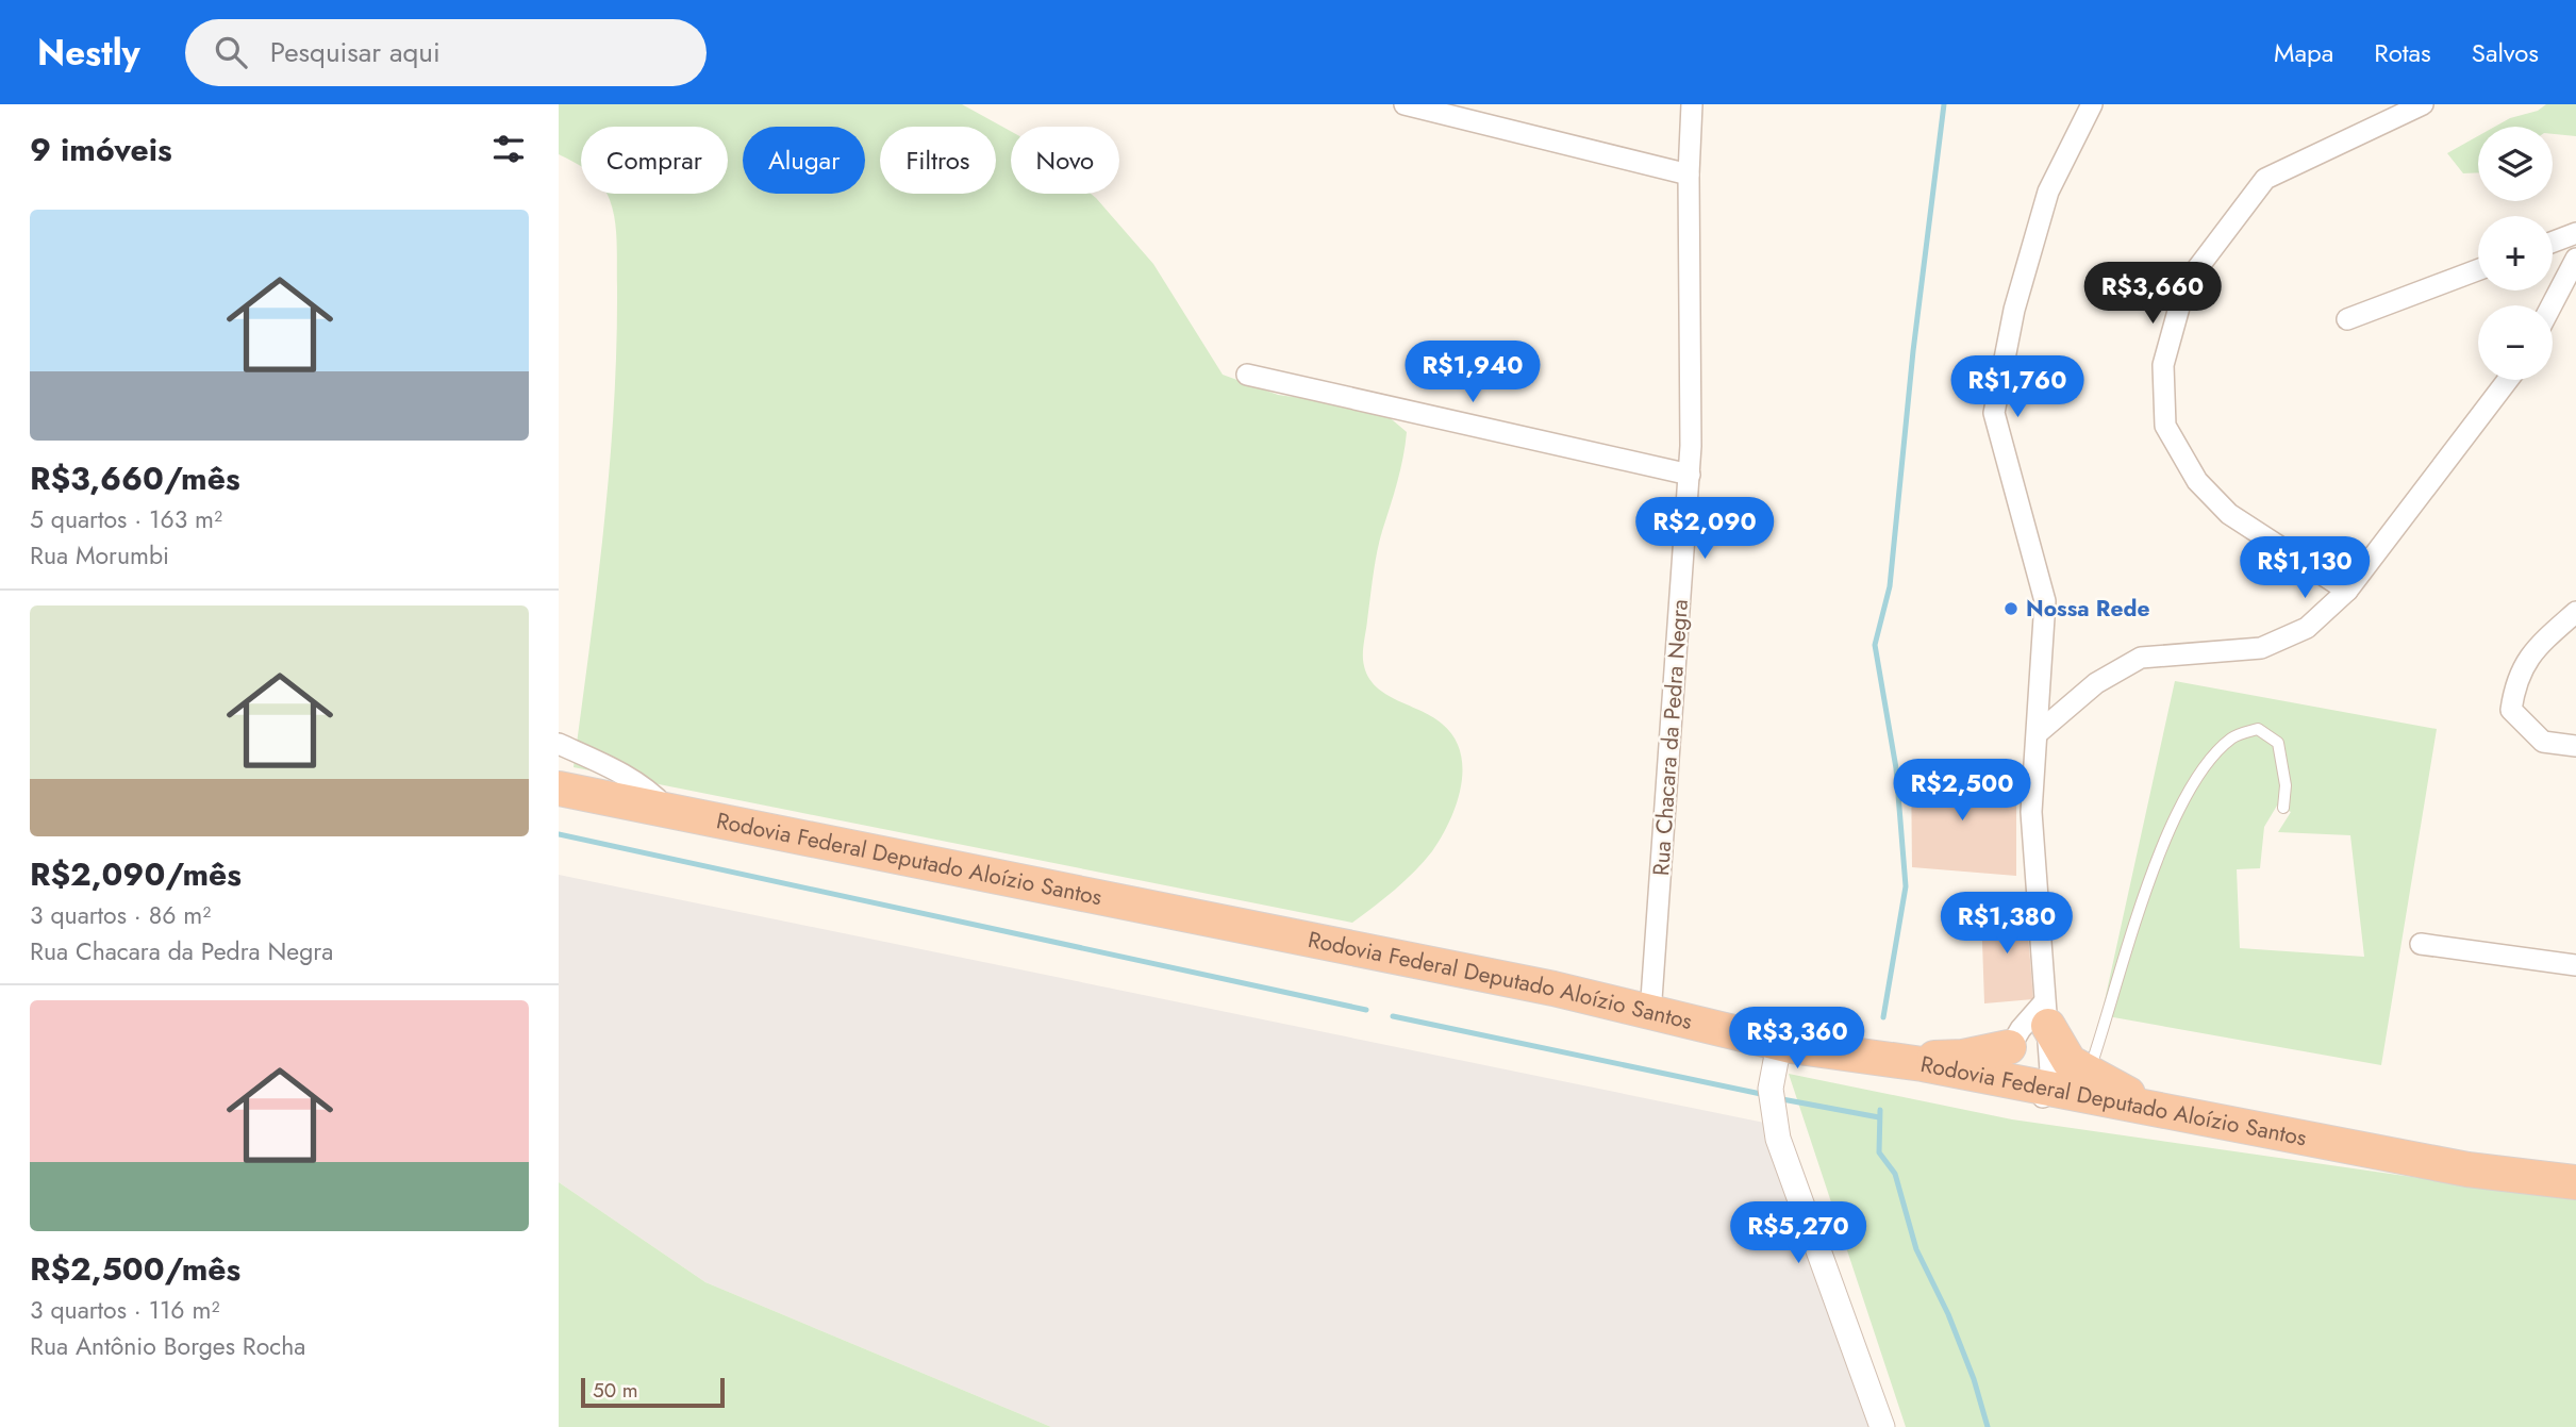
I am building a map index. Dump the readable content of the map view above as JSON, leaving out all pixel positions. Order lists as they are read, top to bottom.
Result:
{
  "streets": {
    "highway": ["Rodovia Federal Deputado Aloízio Santos"],
    "street": ["Rua Chacara da Pedra Negra"]
  },
  "crossings": [
    ["Rua Chacara da Pedra Negra", "Rodovia Federal Deputado Aloízio Santos"]
  ],
  "places": ["Nossa Rede"],
  "scale_bar": "50 m",
  "page": {
    "header": "Nestly",
    "search": "Pesquisar aqui",
    "nav": ["Mapa", "Rotas", "Salvos"],
    "heading": "9 imóveis",
    "map_buttons": ["+", "−"],
    "chip": [
      "Comprar",
      "Alugar",
      "Filtros",
      "Novo"
    ],
    "list": [
      {
        "name": "R$3,660/mês",
        "note": "5 quartos · 163 m² · Rua Morumbi"
      },
      {
        "name": "R$2,090/mês",
        "note": "3 quartos · 86 m² · Rua Chacara da Pedra Negra"
      },
      {
        "name": "R$2,500/mês",
        "note": "3 quartos · 116 m² · Rua Antônio Borges Rocha"
      }
    ],
    "price": [
      "R$3,660",
      "R$1,940",
      "R$1,760",
      "R$2,090",
      "R$1,130",
      "R$2,500",
      "R$1,380",
      "R$3,360",
      "R$5,270"
    ],
    "scale": "50 m"
  }
}
